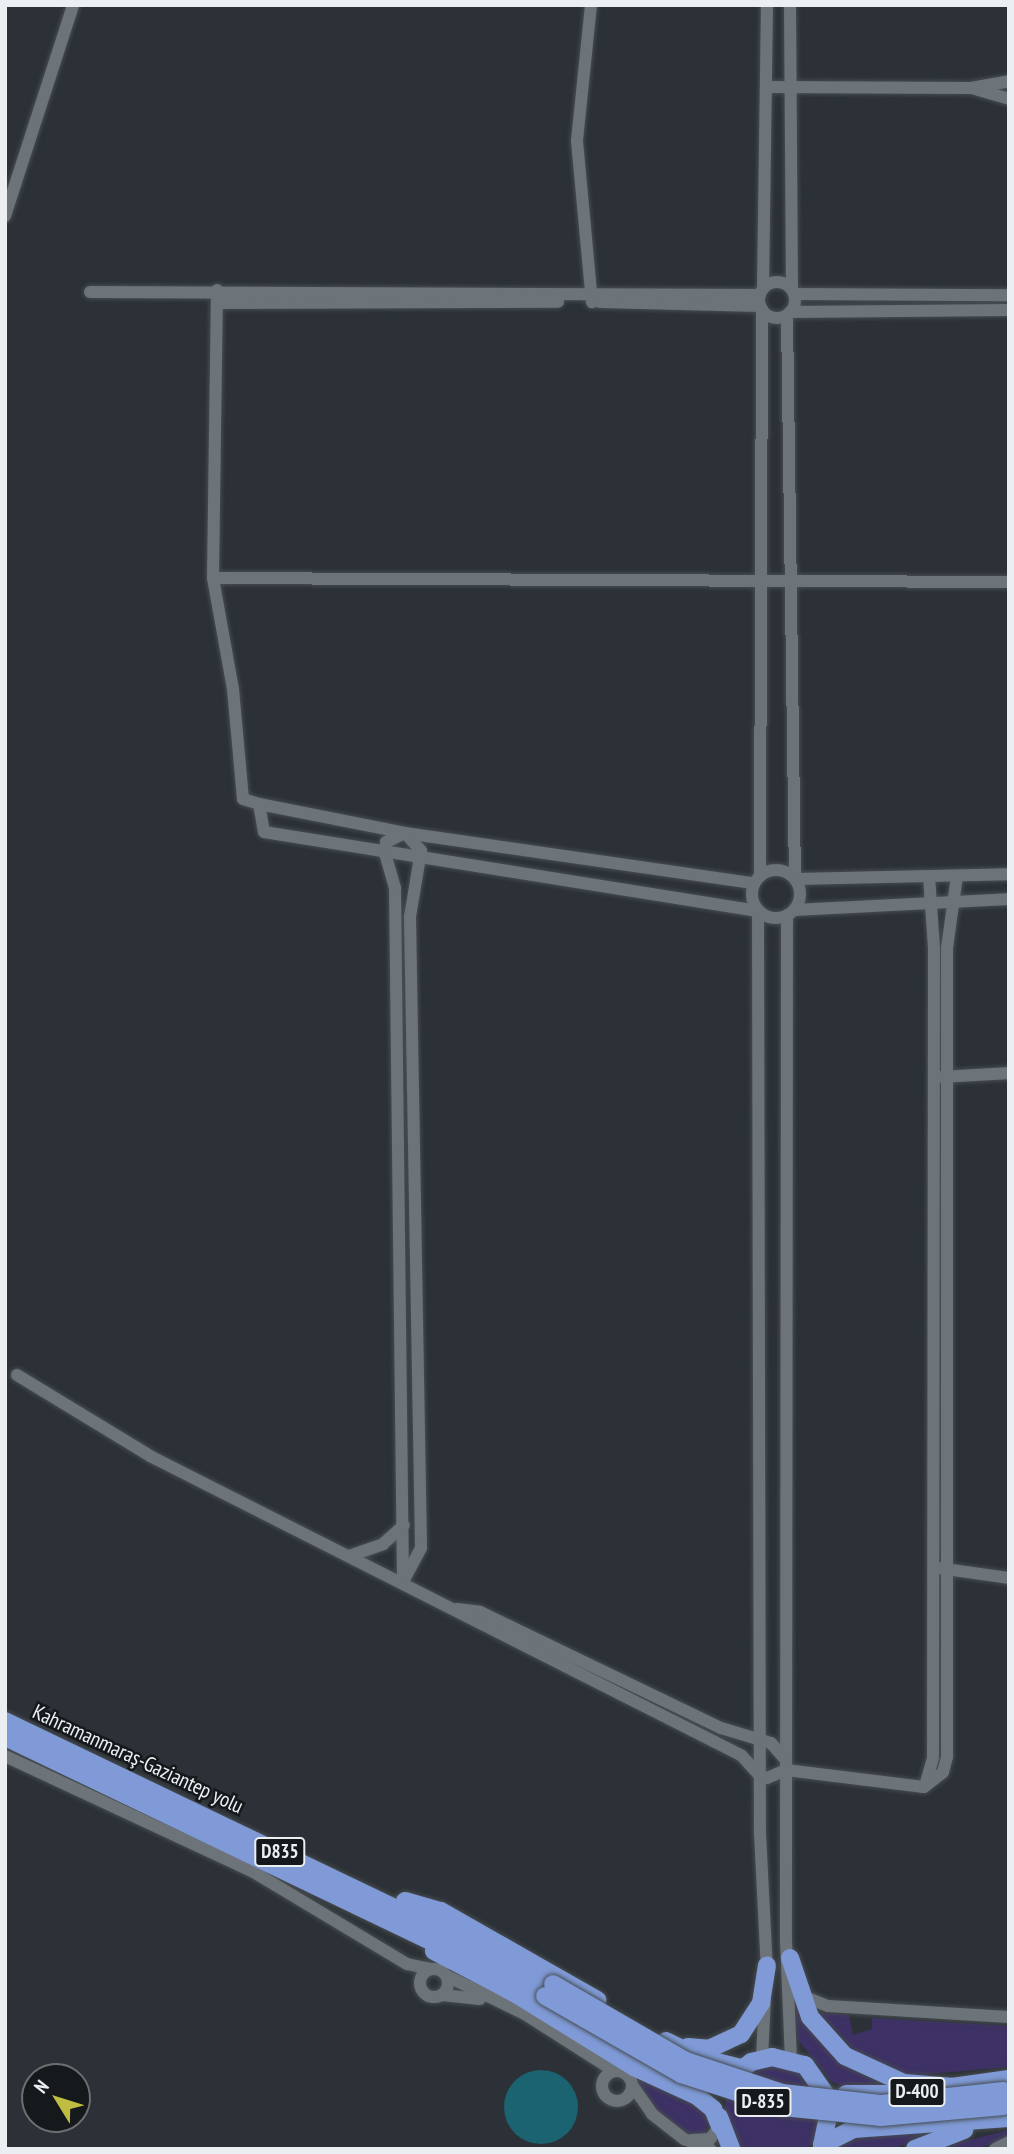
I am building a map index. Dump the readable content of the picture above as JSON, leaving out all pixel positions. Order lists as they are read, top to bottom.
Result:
{
  "streets": {
    "highway": [
      "Kahramanmaraş-Gaziantep yolu",
      "D835",
      "D-400",
      "D-835"
    ]
  },
  "crossings": [
    ["Kahramanmaraş-Gaziantep yolu", "D-835"],
    ["D-400", "D-835"]
  ],
  "north": "top left"
}
